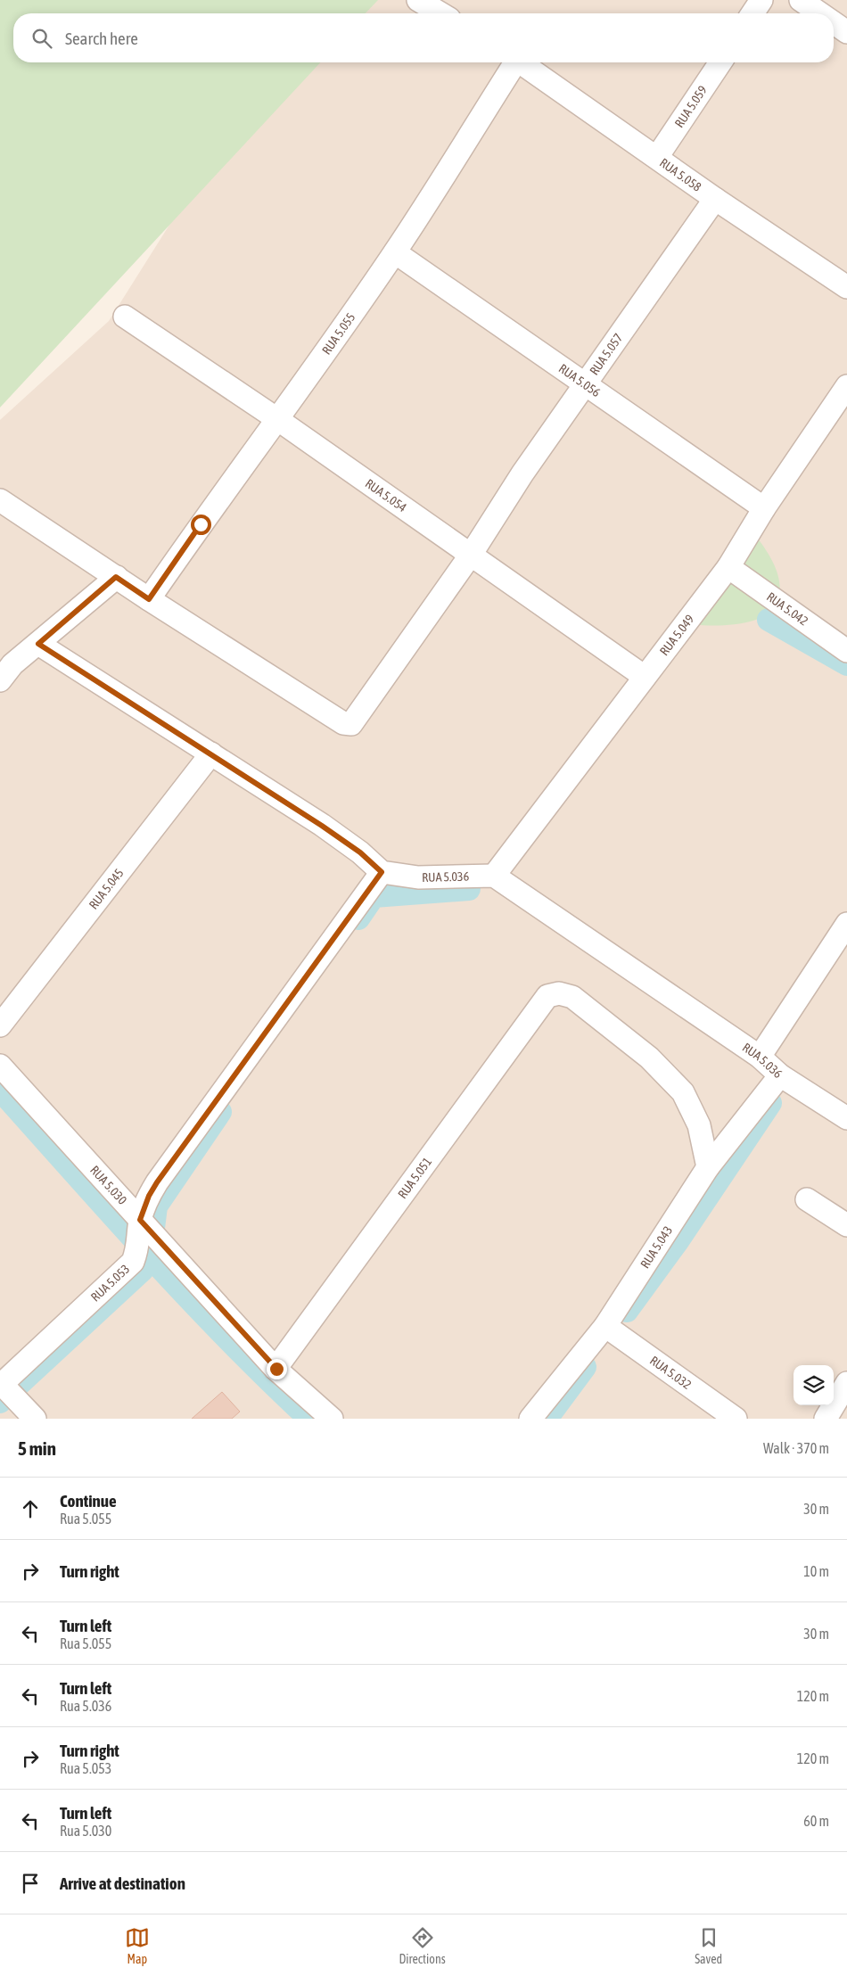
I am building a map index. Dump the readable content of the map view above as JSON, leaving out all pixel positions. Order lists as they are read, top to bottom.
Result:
{
  "streets": {
    "street": [
      "RUA 5.059",
      "RUA 5.058",
      "RUA 5.055",
      "RUA 5.057",
      "RUA 5.056",
      "RUA 5.054",
      "RUA 5.042",
      "RUA 5.049",
      "RUA 5.036",
      "RUA 5.045",
      "RUA 5.051",
      "RUA 5.030",
      "RUA 5.043",
      "RUA 5.053",
      "RUA 5.032"
    ]
  },
  "crossings": [
    ["RUA 5.059", "RUA 5.058"],
    ["RUA 5.058", "RUA 5.057"],
    ["RUA 5.055", "RUA 5.057"],
    ["RUA 5.055", "RUA 5.056"],
    ["RUA 5.055", "RUA 5.054"],
    ["RUA 5.057", "RUA 5.056"],
    ["RUA 5.057", "RUA 5.054"],
    ["RUA 5.056", "RUA 5.049"],
    ["RUA 5.054", "RUA 5.049"],
    ["RUA 5.042", "RUA 5.049"],
    ["RUA 5.049", "RUA 5.036"],
    ["RUA 5.036", "RUA 5.043"],
    ["RUA 5.036", "RUA 5.053"],
    ["RUA 5.051", "RUA 5.030"],
    ["RUA 5.051", "RUA 5.043"],
    ["RUA 5.030", "RUA 5.053"],
    ["RUA 5.043", "RUA 5.032"]
  ],
  "page": {
    "search": "Search here",
    "heading": ["5 min", "Walk · 370 m"],
    "list": [
      ["Continue", "Rua 5.055", "30 m"],
      ["Turn right", "10 m"],
      ["Turn left", "Rua 5.055", "30 m"],
      ["Turn left", "Rua 5.036", "120 m"],
      ["Turn right", "Rua 5.053", "120 m"],
      ["Turn left", "Rua 5.030", "60 m"],
      "Arrive at destination"
    ],
    "nav": ["Map", "Directions", "Saved"]
  }
}
